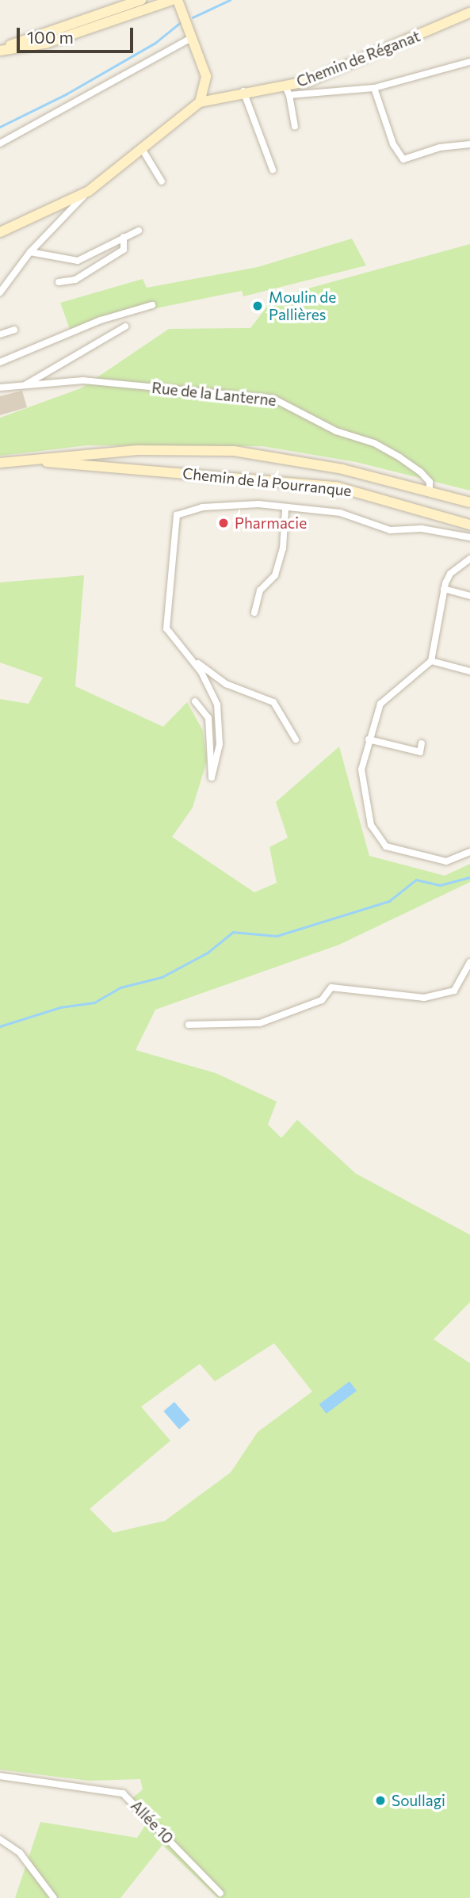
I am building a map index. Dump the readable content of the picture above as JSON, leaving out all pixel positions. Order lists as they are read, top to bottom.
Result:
{
  "streets": {
    "street": [
      "Chemin de Réganat",
      "Rue de la Lanterne",
      "Chemin de la Pourranque",
      "Allée 10"
    ]
  },
  "places": ["Moulin de Pallières", "Pharmacie", "Soullagi"],
  "scale_bar": "100 m"
}
